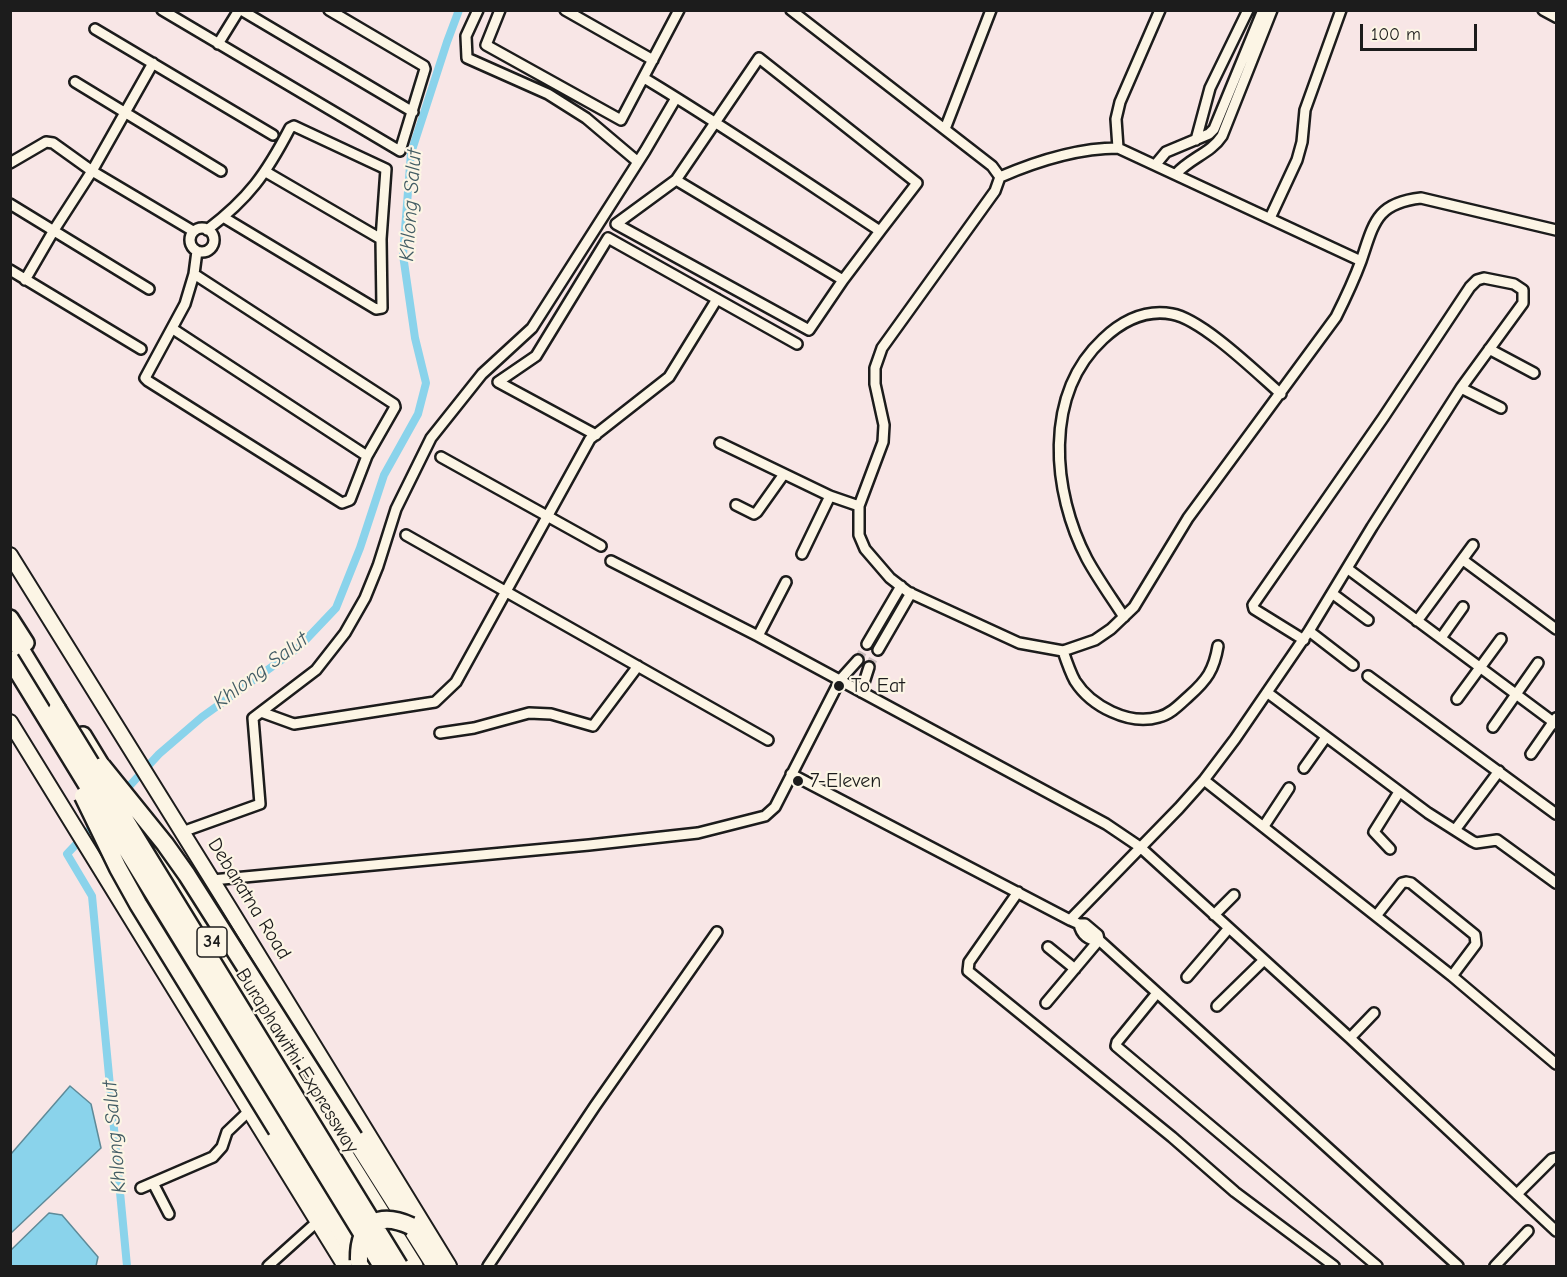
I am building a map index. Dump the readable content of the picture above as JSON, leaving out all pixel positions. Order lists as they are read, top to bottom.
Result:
{
  "streets": {
    "highway": ["34", "Buraphawithi Expressway"],
    "main road": ["Debaratna Road"]
  },
  "water": ["Khlong Salut"],
  "places": ["To Eat", "7-Eleven"],
  "scale_bar": "100 m"
}
